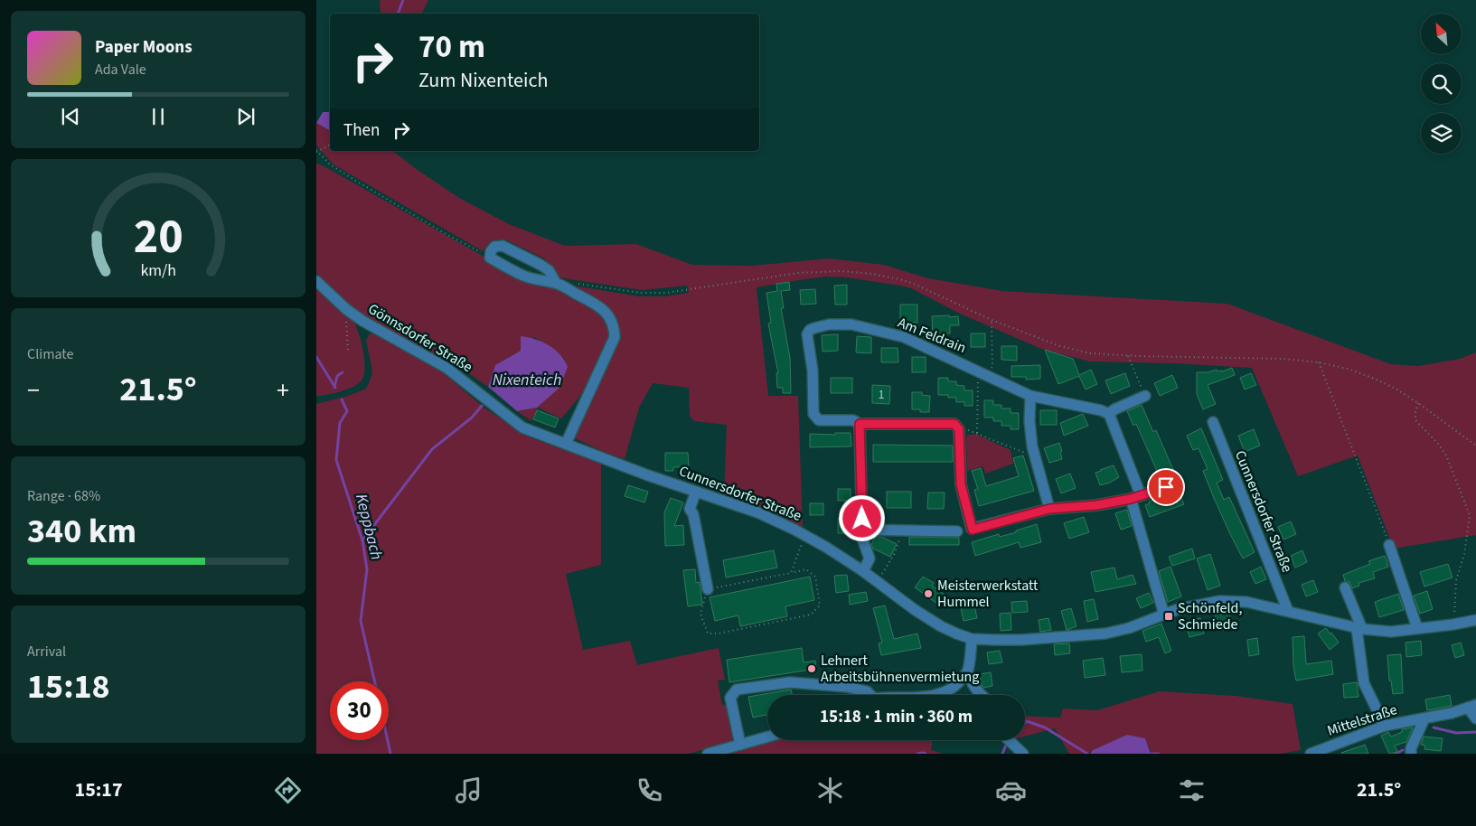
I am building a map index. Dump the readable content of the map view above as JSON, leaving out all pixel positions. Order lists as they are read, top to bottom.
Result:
{
  "streets": {
    "street": [
      "Am Feldrain",
      "Gönnsdorfer Straße",
      "Cunnersdorfer Straße",
      "Mittelstraße"
    ]
  },
  "crossings": [
    ["Gönnsdorfer Straße", "Cunnersdorfer Straße"]
  ],
  "water": ["Nixenteich", "Keppbach"],
  "places": {
    "other": ["Meisterwerkstatt Hummel", "Lehnert Arbeitsbühnenvermietung"],
    "transit": ["Schönfeld, Schmiede"]
  },
  "house_numbers": ["1"],
  "north": "top left",
  "page": {
    "turn": ["70 m", "Zum Nixenteich"],
    "song": ["Paper Moons", "Ada Vale"],
    "then": "Then",
    "tile": [
      "Climate",
      ["Range · 68%", "340 km"],
      ["Arrival", "15:18"]
    ],
    "heat": ["−", "21.5°", "+"],
    "limit": "30",
    "trip": "15:18 · 1 min · 360 m",
    "tabs": ["15:17", "21.5°"],
    "gauge": ["20", "km/h"]
  }
}
